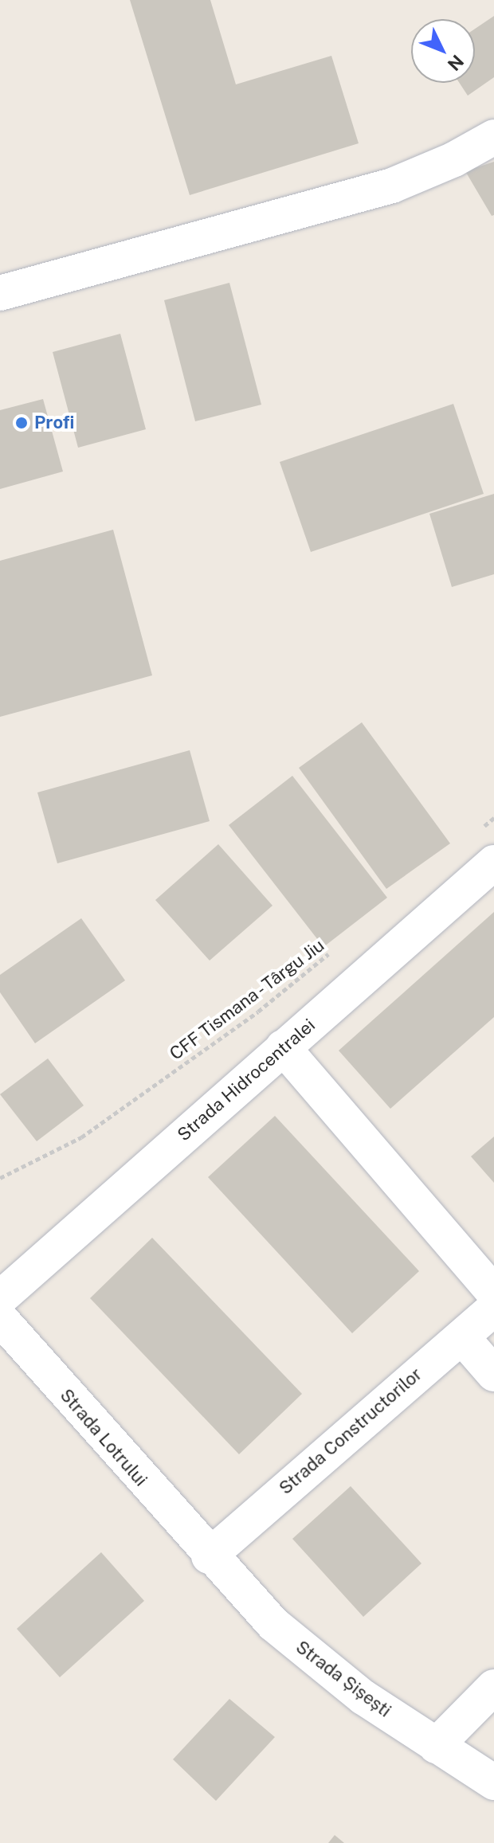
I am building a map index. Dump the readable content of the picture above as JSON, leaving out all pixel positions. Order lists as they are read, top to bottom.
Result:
{
  "streets": {
    "street": [
      "Strada Hidrocentralei",
      "Strada Constructorilor",
      "Strada Lotrului",
      "Strada Șișești"
    ],
    "path": ["CFF Tismana - Târgu Jiu"]
  },
  "crossings": [
    ["Strada Constructorilor", "Strada Lotrului"],
    ["Strada Constructorilor", "Strada Șișești"],
    ["Strada Lotrului", "Strada Șișești"]
  ],
  "places": ["Profi"],
  "north": "bottom right"
}
